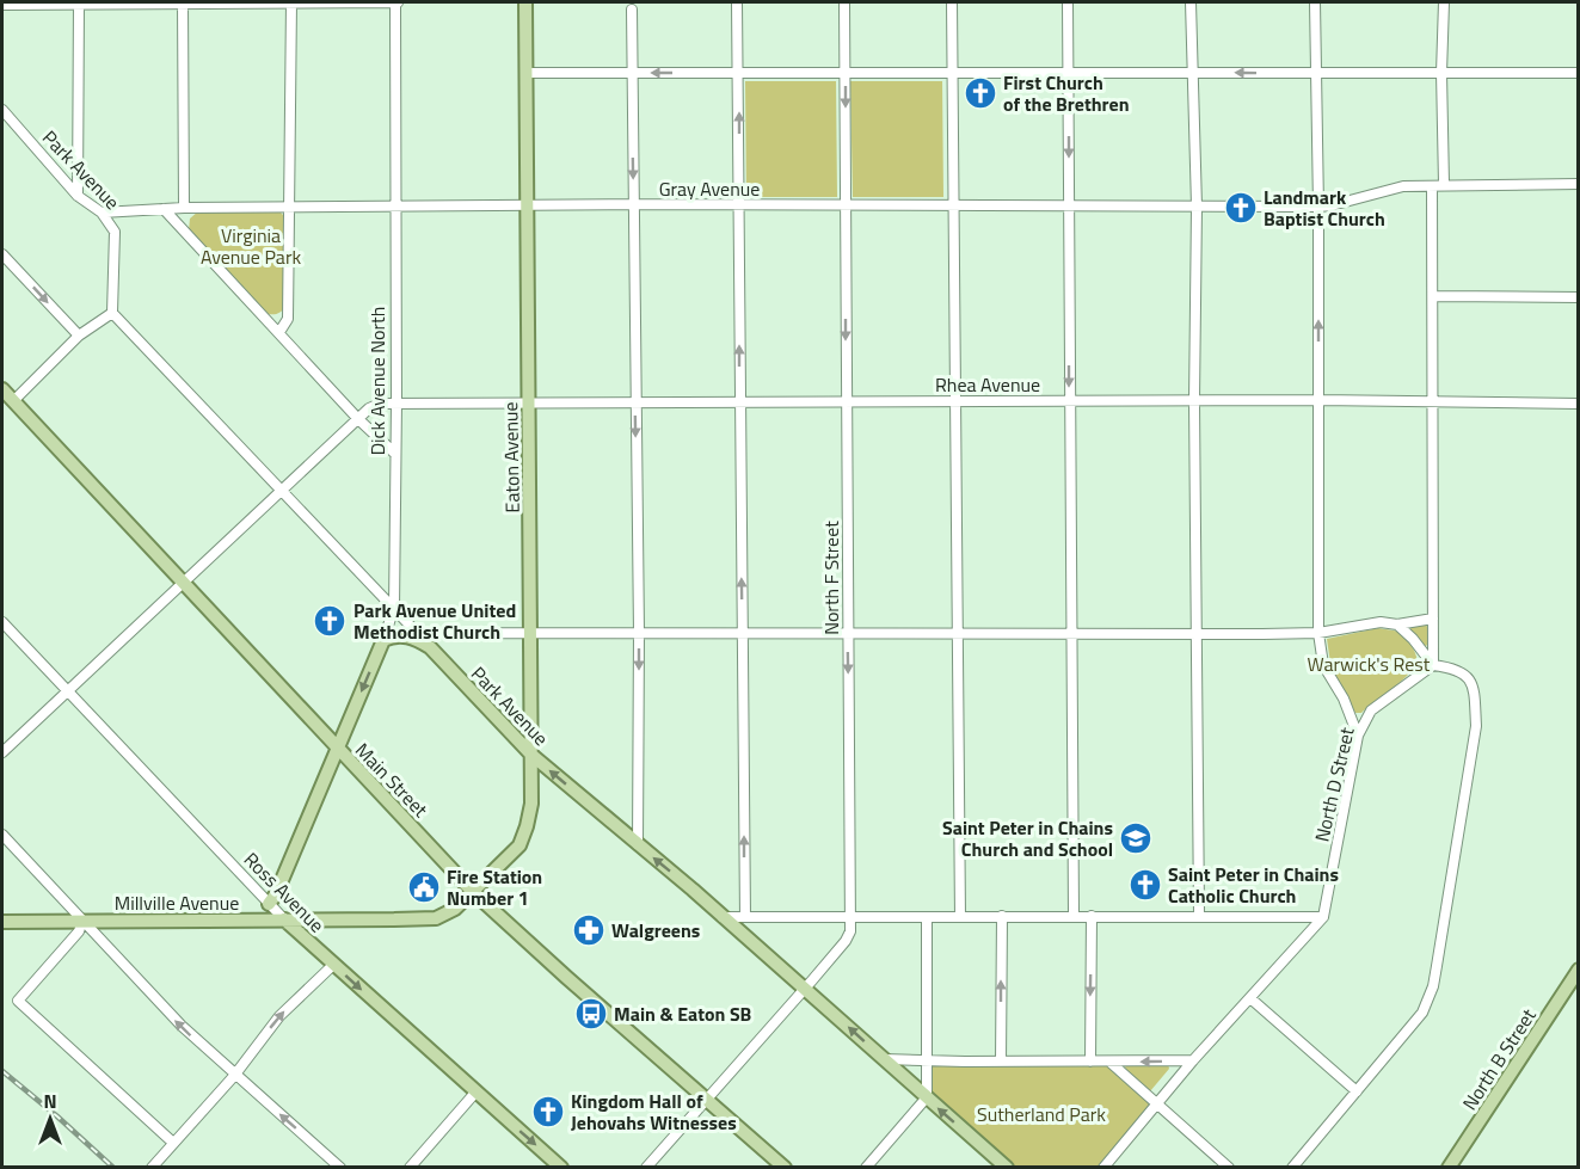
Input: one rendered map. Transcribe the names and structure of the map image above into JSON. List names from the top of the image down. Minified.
{"streets":{"main road":["Park Avenue","Dick Avenue North","Eaton Avenue","Main Street","Ross Avenue","Millville Avenue","North B Street"],"street":["Gray Avenue","Rhea Avenue","North F Street","North D Street"]},"crossings":[["Park Avenue","Gray Avenue"],["Park Avenue","Dick Avenue North"],["Park Avenue","Rhea Avenue"],["Park Avenue","Eaton Avenue"],["Park Avenue","North F Street"],["Gray Avenue","Dick Avenue North"],["Gray Avenue","Eaton Avenue"],["Gray Avenue","North F Street"],["Dick Avenue North","Rhea Avenue"],["Dick Avenue North","Main Street"],["Dick Avenue North","Ross Avenue"],["Rhea Avenue","Eaton Avenue"],["Rhea Avenue","North F Street"],["Rhea Avenue","Main Street"],["Rhea Avenue","Ross Avenue"],["Eaton Avenue","Main Street"],["Eaton Avenue","Millville Avenue"],["North F Street","Main Street"],["Main Street","Millville Avenue"],["Ross Avenue","Millville Avenue"]],"one_way":["North F Street","Ross Avenue"],"parks":["Virginia Avenue Park","Warwick's Rest","Sutherland Park"],"places":{"church":["First Church of the Brethren","Landmark Baptist Church","Park Avenue United Methodist Church","Saint Peter in Chains Catholic Church","Kingdom Hall of Jehovahs Witnesses"],"school or university":["Saint Peter in Chains Church and School"],"public building":["Fire Station Number 1"],"pharmacy":["Walgreens"],"bus stop":["Main & Eaton SB"]},"north":"top"}
